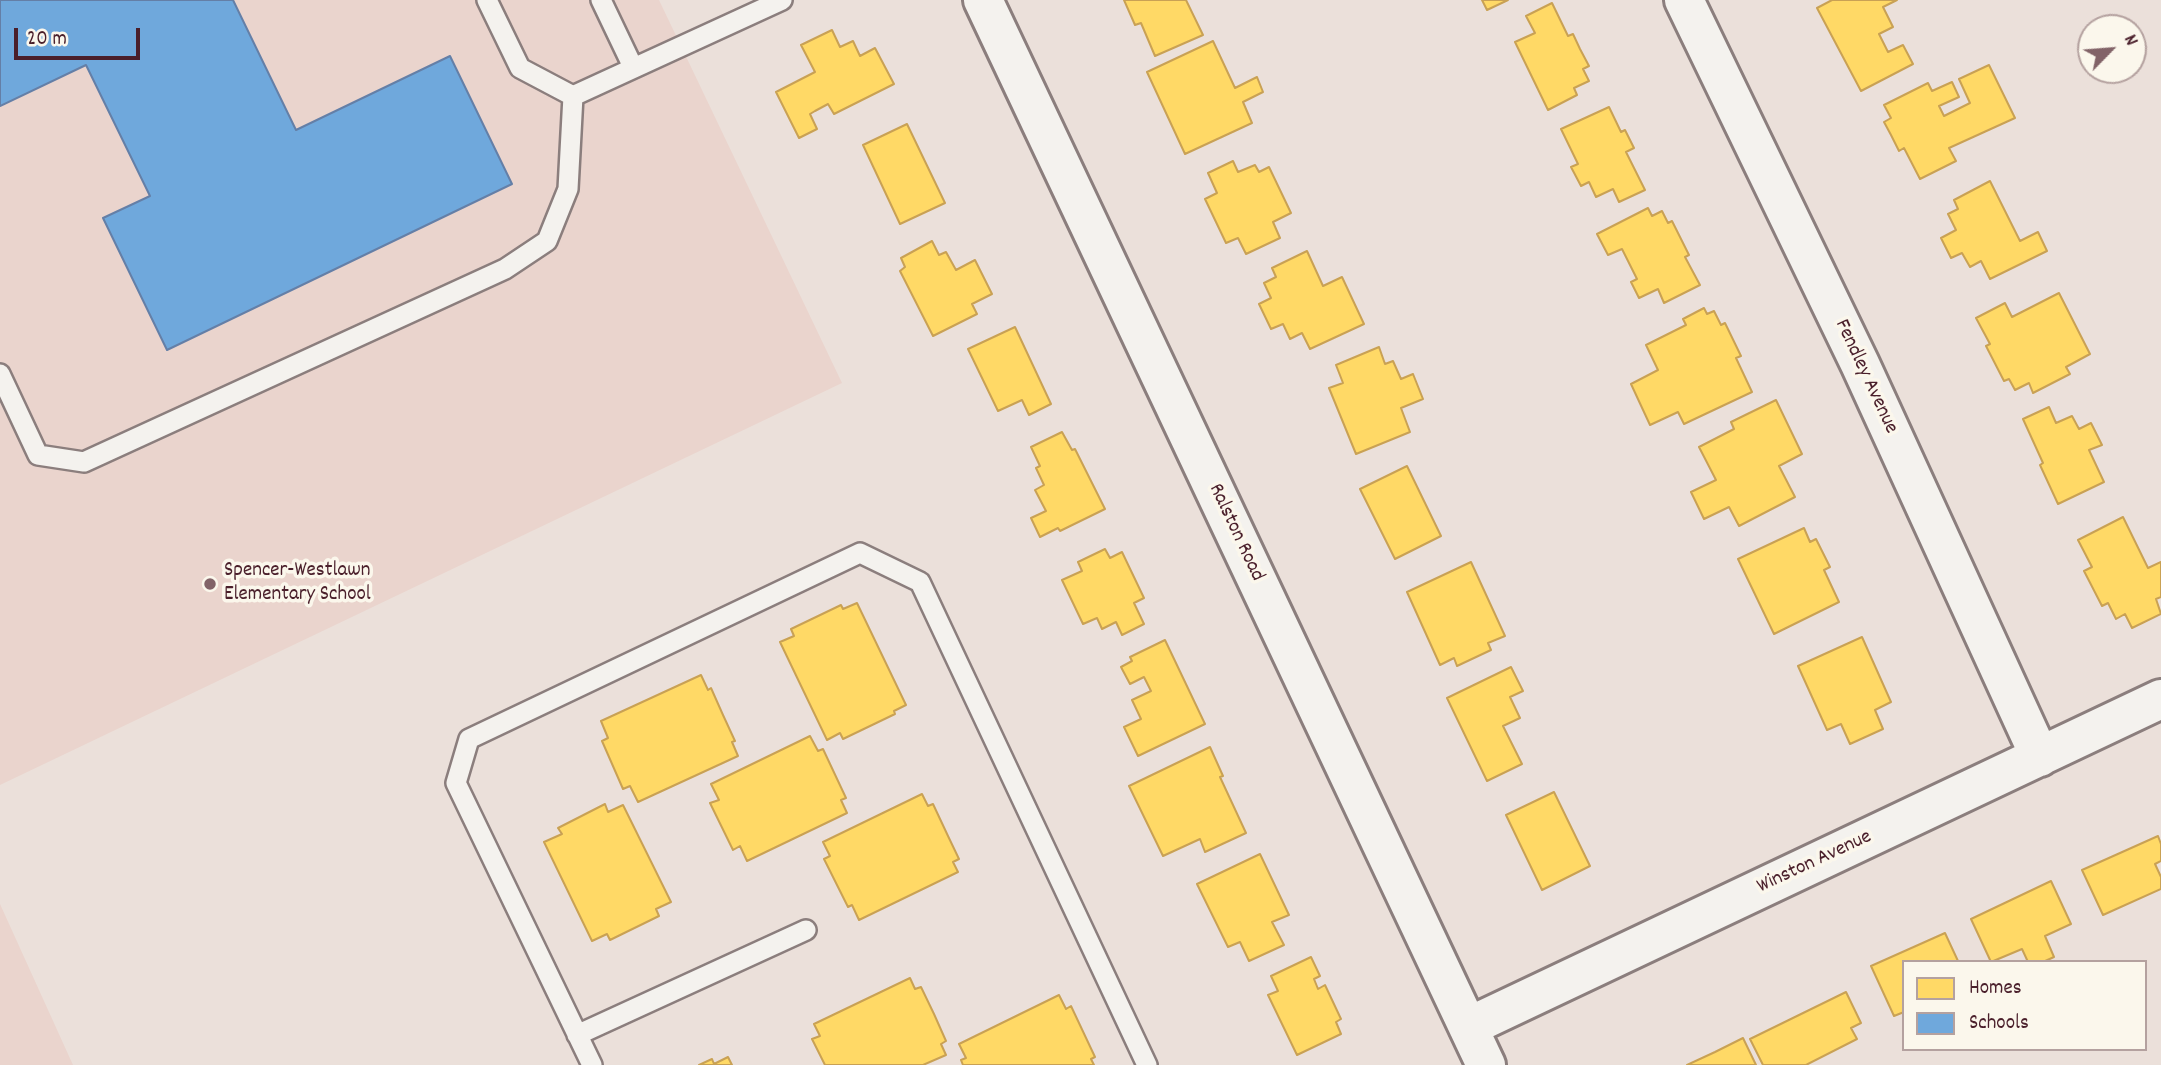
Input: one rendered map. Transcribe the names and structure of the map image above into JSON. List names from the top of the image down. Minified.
{"streets":{"street":["Fendley Avenue","Ralston Road","Winston Avenue"]},"crossings":[["Fendley Avenue","Winston Avenue"],["Ralston Road","Winston Avenue"]],"places":["Spencer-Westlawn Elementary School"],"legend":["Homes","Schools"],"scale_bar":"20 m","north":"top right"}
